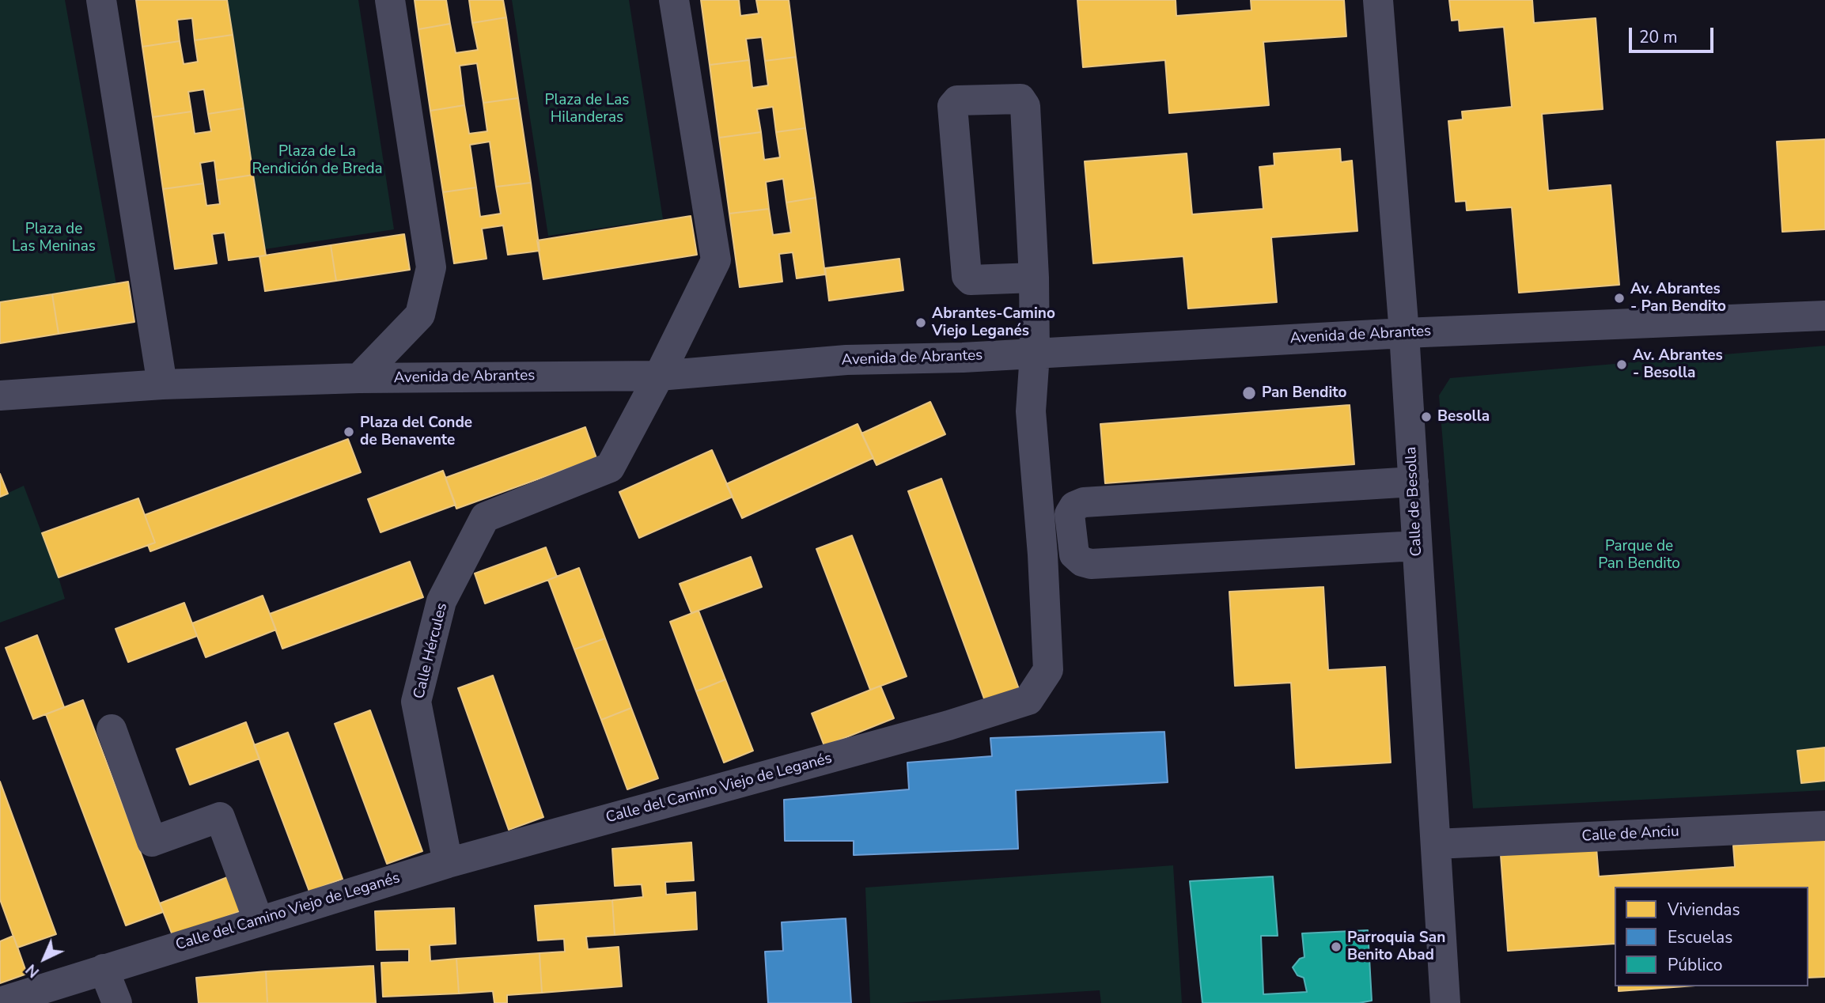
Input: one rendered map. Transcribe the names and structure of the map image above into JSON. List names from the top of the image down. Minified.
{"streets":{"street":["Avenida de Abrantes","Calle de Besolla","Calle Hércules","Calle del Camino Viejo de Leganés","Calle de Anciu"]},"crossings":[["Avenida de Abrantes","Calle de Besolla"],["Avenida de Abrantes","Calle Hércules"],["Avenida de Abrantes","Calle del Camino Viejo de Leganés"],["Calle de Besolla","Calle de Anciu"],["Calle Hércules","Calle del Camino Viejo de Leganés"]],"parks":["Plaza de Las Hilanderas","Plaza de La Rendición de Breda","Plaza de Las Meninas","Parque de Pan Bendito"],"places":["Av. Abrantes - Pan Bendito","Abrantes-Camino Viejo Leganés","Av. Abrantes - Besolla","Pan Bendito","Besolla","Plaza del Conde de Benavente","Parroquia San Benito Abad"],"legend":["Viviendas","Escuelas","Público"],"scale_bar":"20 m","north":"bottom left"}
